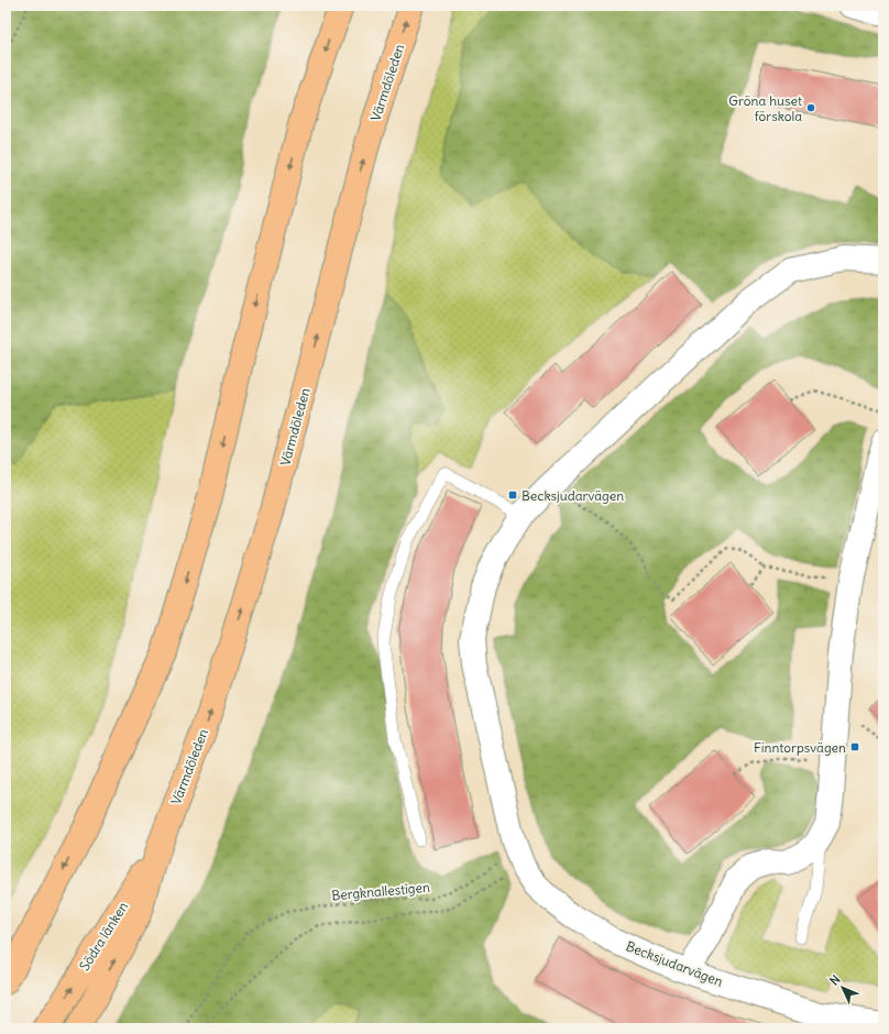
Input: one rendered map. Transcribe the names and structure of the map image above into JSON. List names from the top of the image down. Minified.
{"streets":{"highway":["Värmdöleden","Södra länken"],"street":["Becksjudarvägen"],"path":["Bergknallestigen"]},"crossings":[["Värmdöleden","Södra länken"],["Bergknallestigen","Becksjudarvägen"]],"places":{"other":["Gröna huset förskola"],"transit":["Becksjudarvägen","Finntorpsvägen"]},"north":"top left"}
